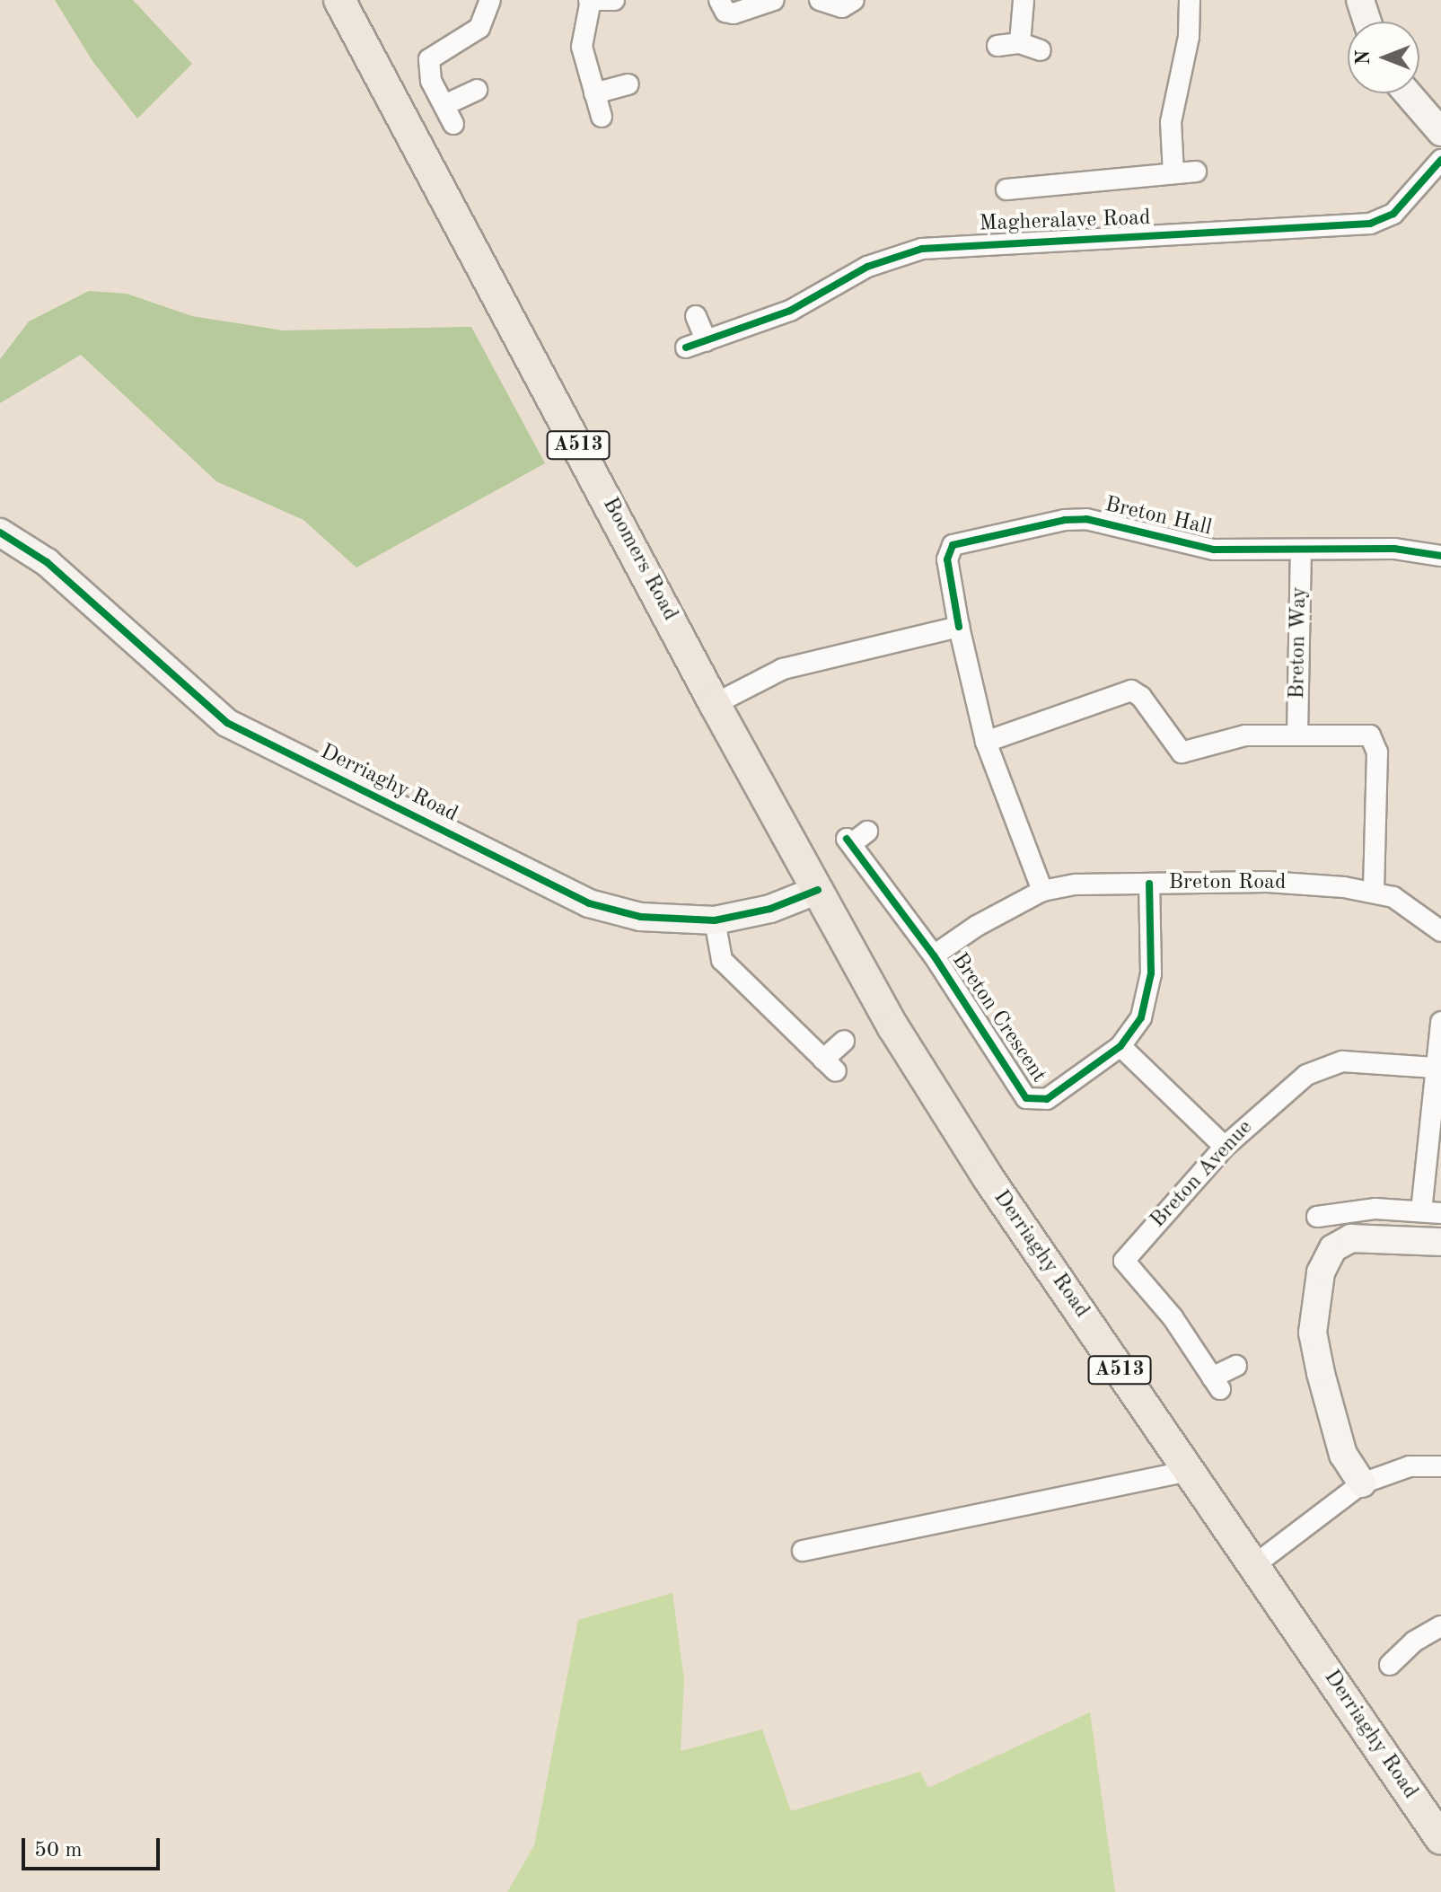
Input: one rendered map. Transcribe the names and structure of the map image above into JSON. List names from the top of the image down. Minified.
{"streets":{"main road":["A513","Boomers Road","Derriaghy Road"],"street":["Magheralave Road","Breton Hall","Breton Way","Breton Road","Breton Crescent","Breton Avenue"]},"crossings":[["Breton Hall","Breton Way"],["Breton Hall","Breton Road"],["Boomers Road","Derriaghy Road"],["Breton Road","Breton Crescent"]],"scale_bar":"50 m","north":"left"}
